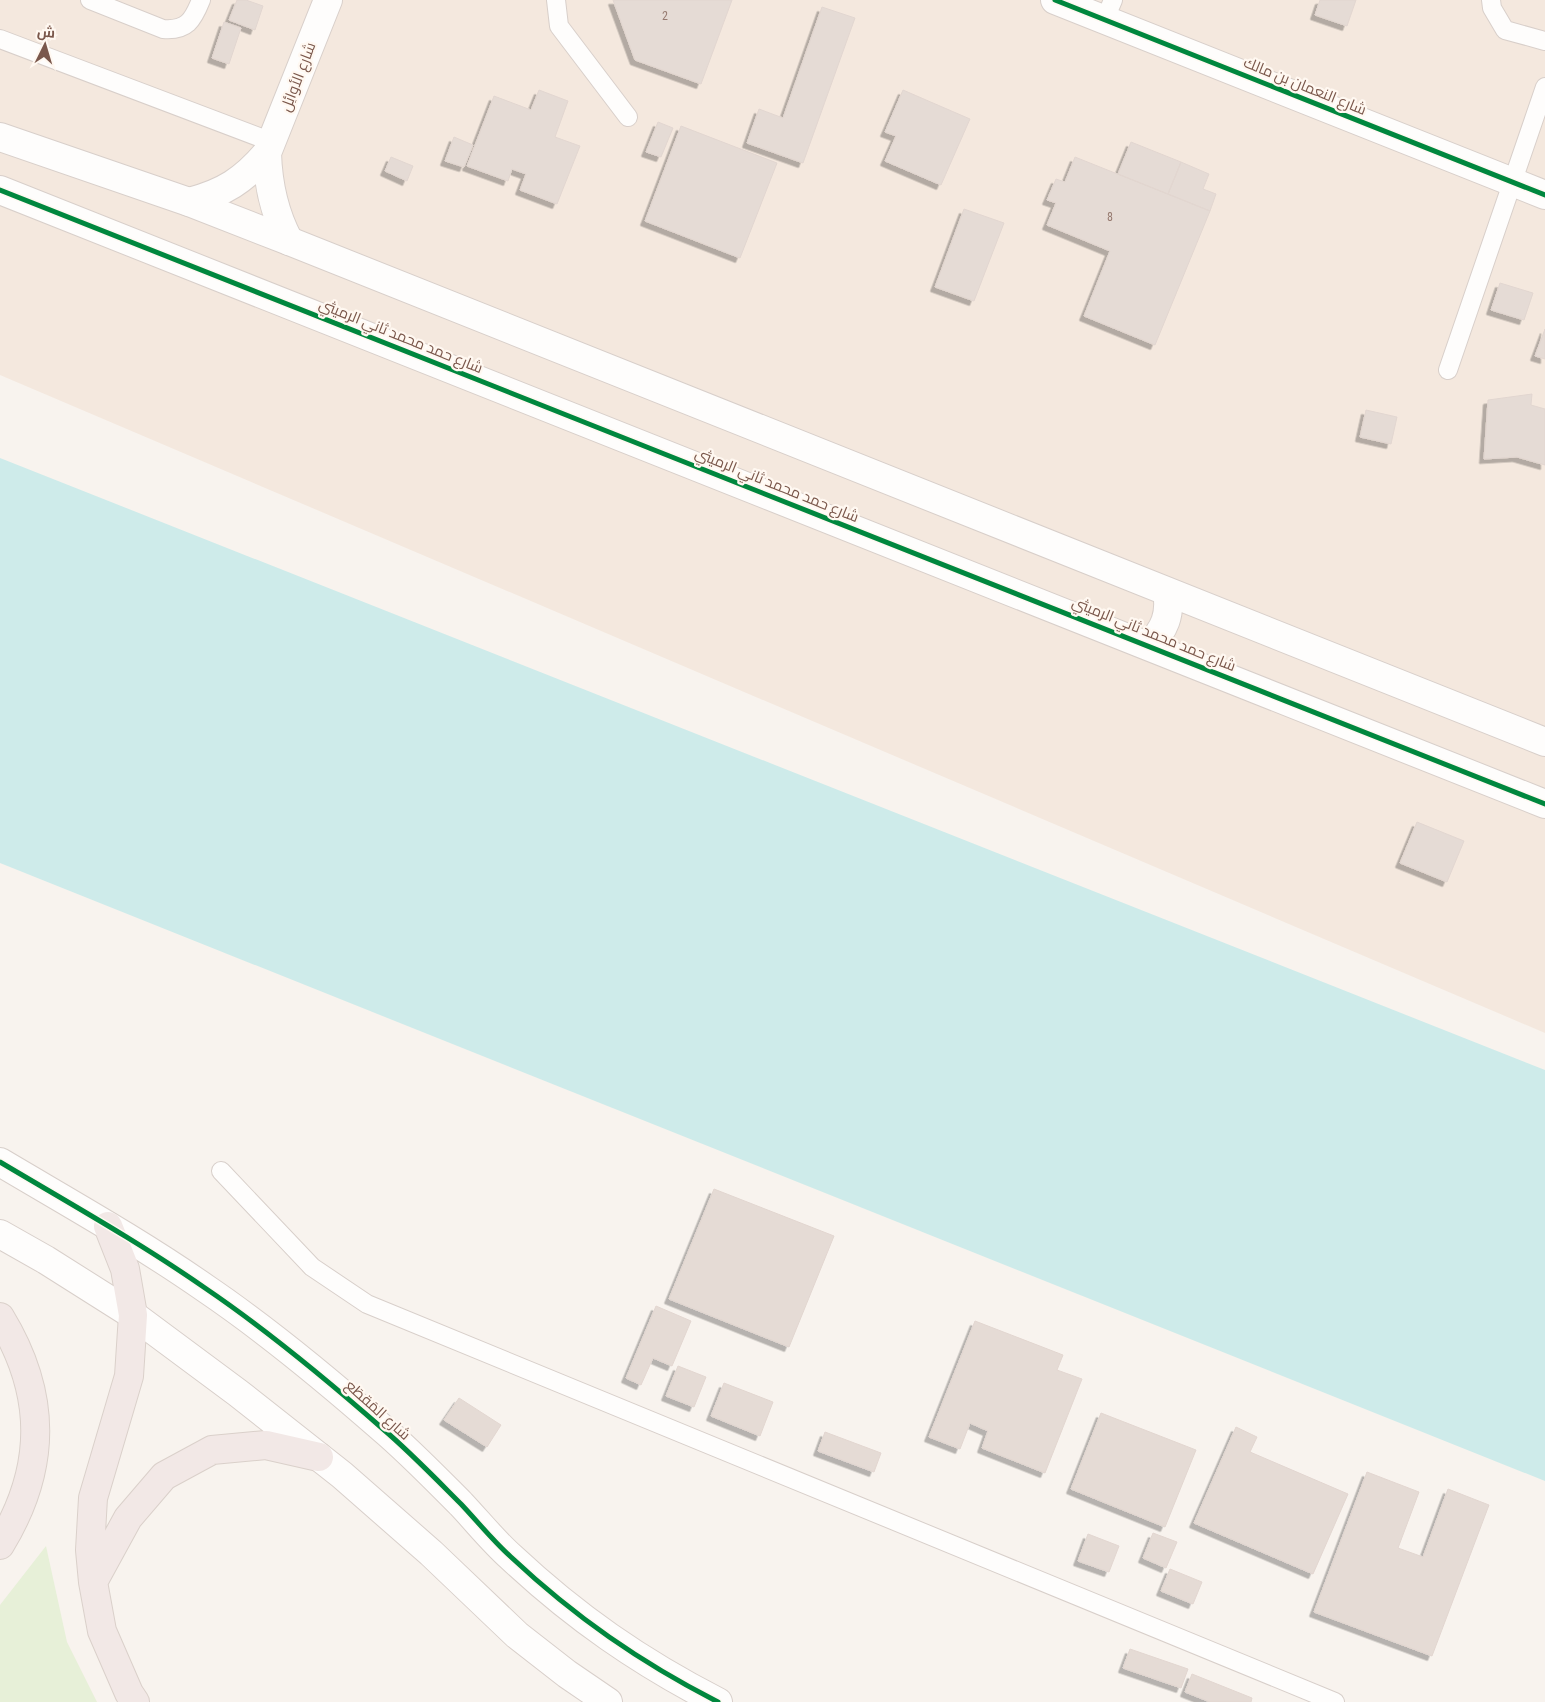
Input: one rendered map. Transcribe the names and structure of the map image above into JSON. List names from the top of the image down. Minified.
{"streets":{"street":["شارع الأوائِل","شارع النعمان بن مالك","شارع حمد محمد ثاني الرميثي","شارع المَقطَع"]},"house_numbers":["2","8"],"north":"top"}
